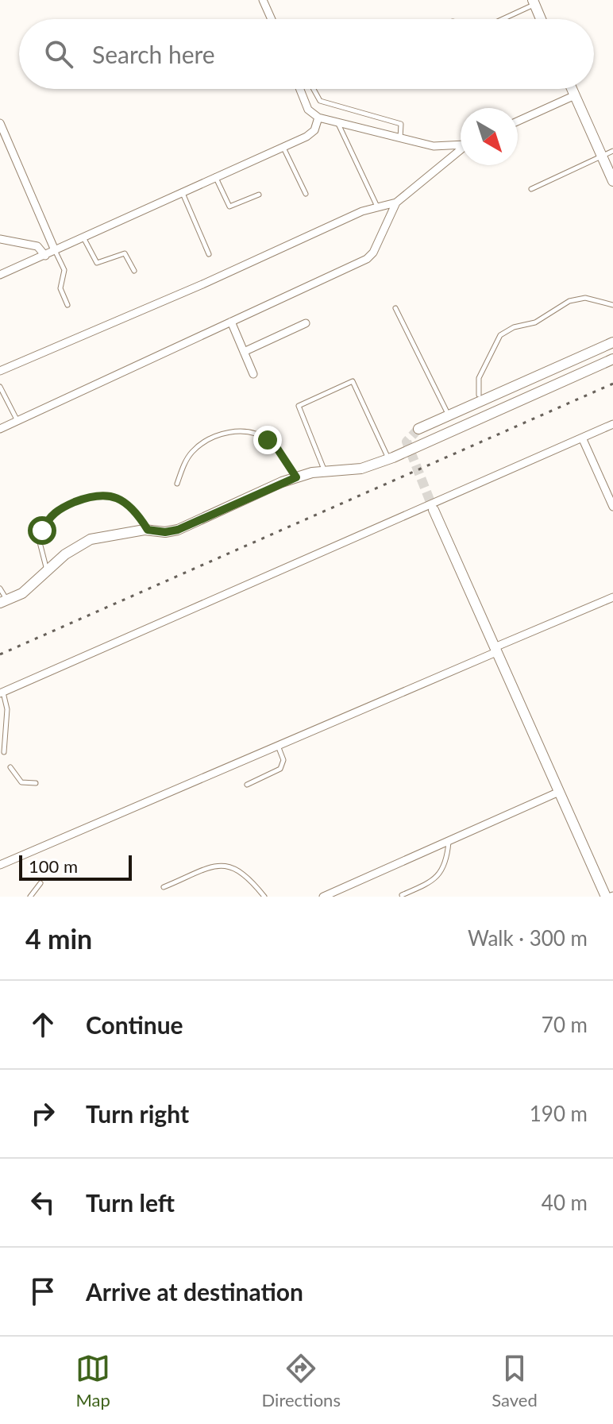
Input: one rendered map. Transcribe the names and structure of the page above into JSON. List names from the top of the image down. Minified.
{"scale_bar":"100 m","north":"bottom right","page":{"search":"Search here","scale":"100 m","heading":["4 min","Walk · 300 m"],"list":[["Continue","70 m"],["Turn right","190 m"],["Turn left","40 m"],"Arrive at destination"],"nav":["Map","Directions","Saved"]}}
